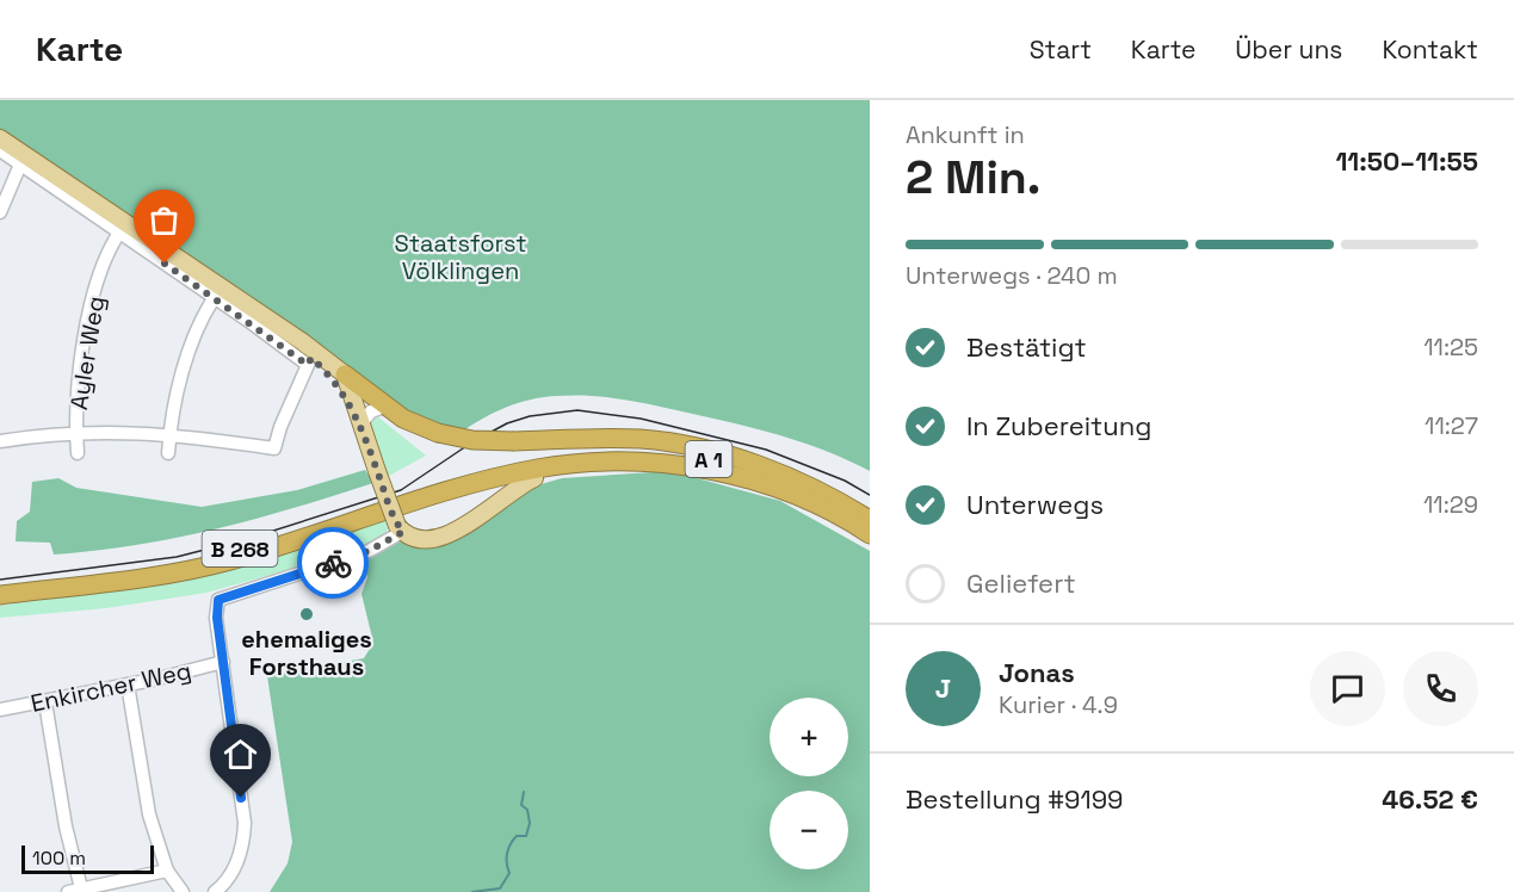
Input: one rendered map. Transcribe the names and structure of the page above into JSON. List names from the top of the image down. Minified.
{"streets":{"highway":["A 1","B 268"],"street":["Ayler Weg","Enkircher Weg"]},"crossings":[["A 1","B 268"]],"parks":["Staatsforst Völklingen"],"places":["ehemaliges Forsthaus"],"scale_bar":"100 m","page":{"header":"Karte","nav":["Start","Karte","Über uns","Kontakt"],"heading":["2 Min.","Ankunft in","11:50–11:55"],"panel":["Jonas","Kurier · 4.9","Bestellung #9199","46.52 €"],"bar":"Unterwegs · 240 m","list":[["Bestätigt","11:25"],["In Zubereitung","11:27"],["Unterwegs","11:29"],"Geliefert"],"round":"J","map_buttons":["+","−"],"scale":"100 m"}}
